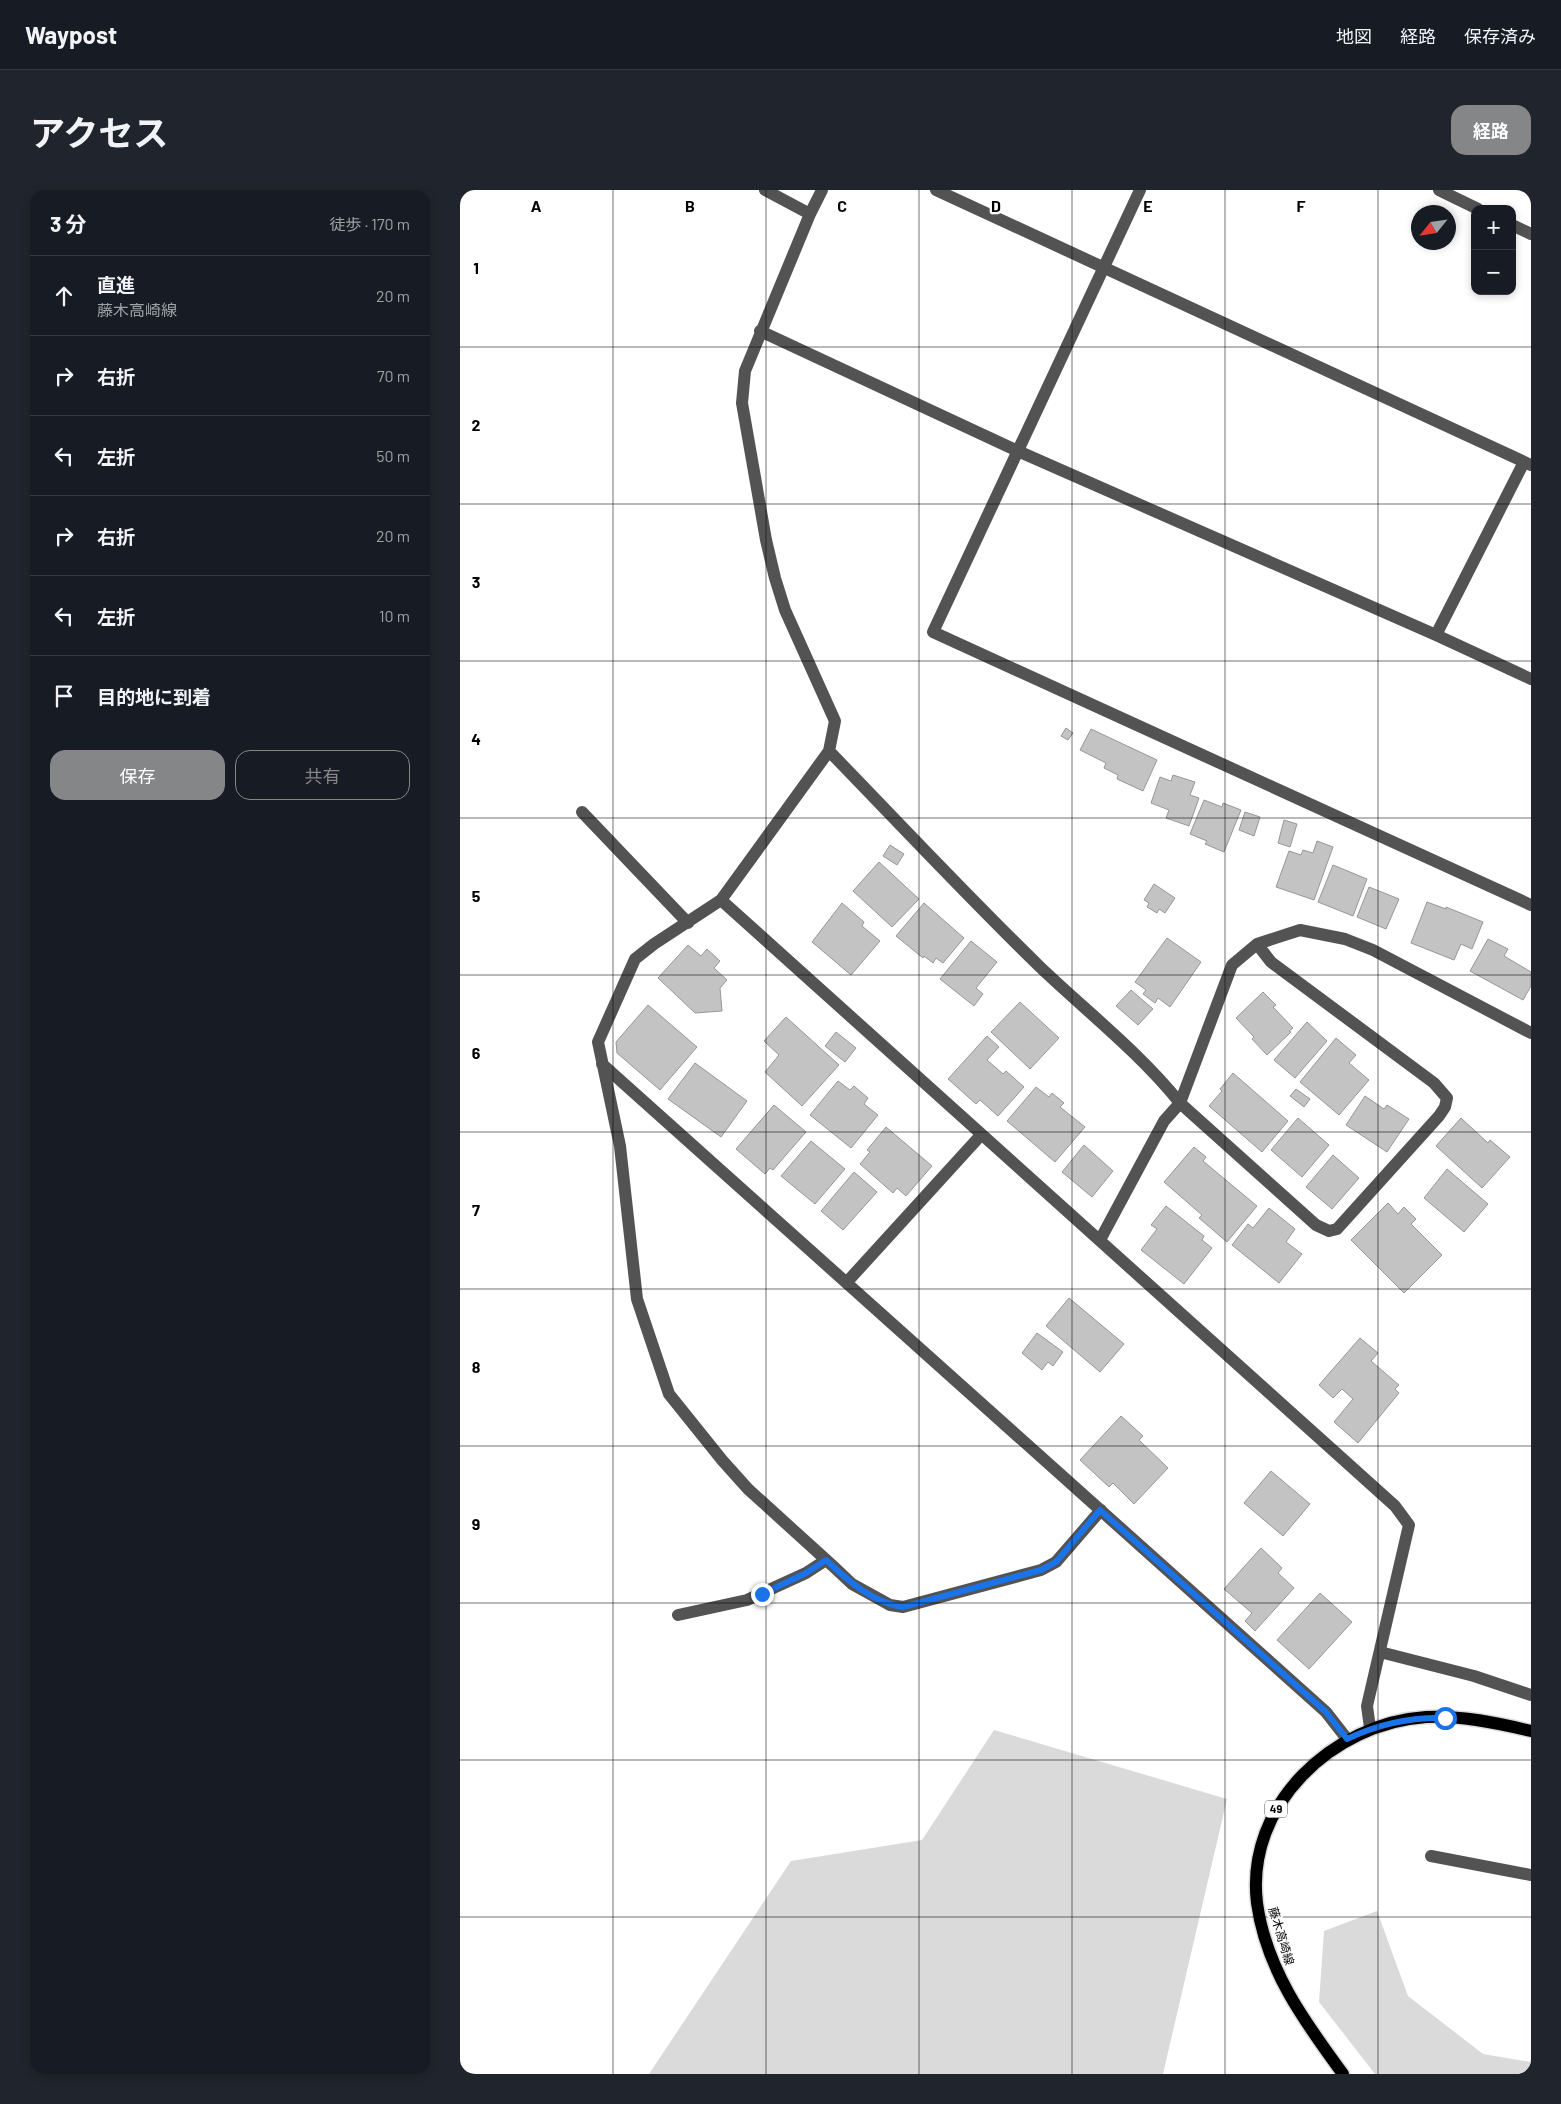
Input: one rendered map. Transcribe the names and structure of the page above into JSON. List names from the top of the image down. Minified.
{"streets":{"main road":["49","藤木高崎線"]},"north":"bottom left","page":{"header":"Waypost","nav":["地図","経路","保存済み"],"title":"アクセス","buttons":["経路",["保存","共有"]],"heading":["3 分","徒歩 · 170 m"],"map_buttons":["+","−"],"list":[["直進","藤木高崎線","20 m"],["右折","70 m"],["左折","50 m"],["右折","20 m"],["左折","10 m"],"目的地に到着"]},"grid":{"columns":["A","B","C","D","E","F"],"rows":["1","2","3","4","5","6","7","8","9"]}}
